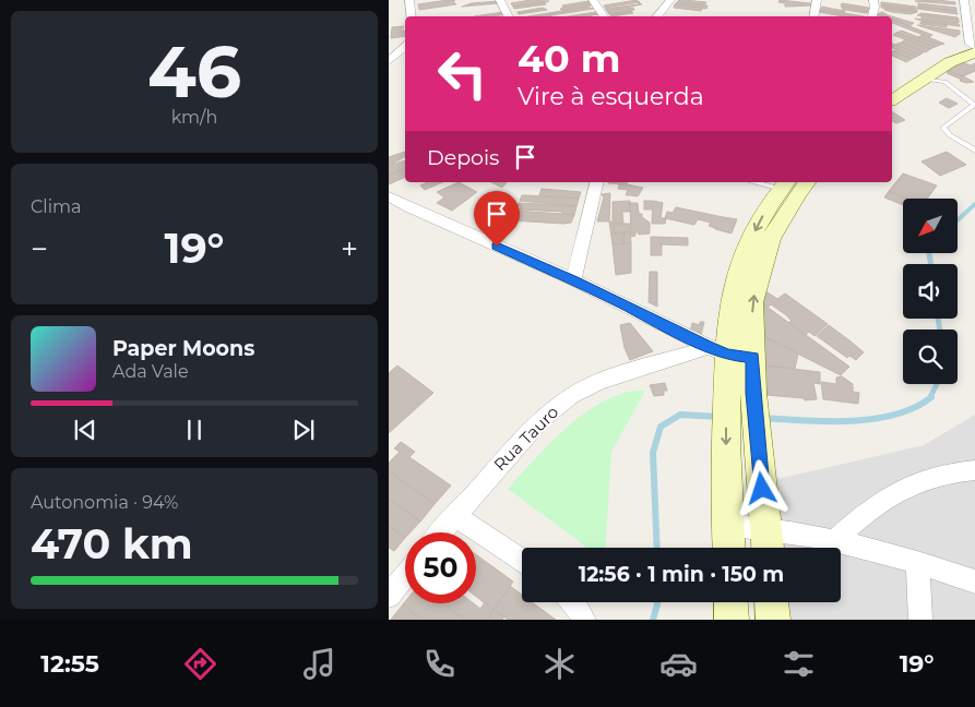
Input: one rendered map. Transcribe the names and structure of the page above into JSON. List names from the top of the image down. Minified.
{"streets":{"street":["Rua Tauro"]},"north":"bottom left","page":{"tile":[["46","km/h"],"Clima",["Autonomia · 94%","470 km"]],"turn":["40 m","Vire à esquerda"],"then":"Depois","heat":["−","19°","+"],"song":["Paper Moons","Ada Vale"],"limit":"50","trip":"12:56 · 1 min · 150 m","tabs":["12:55","19°"]}}
